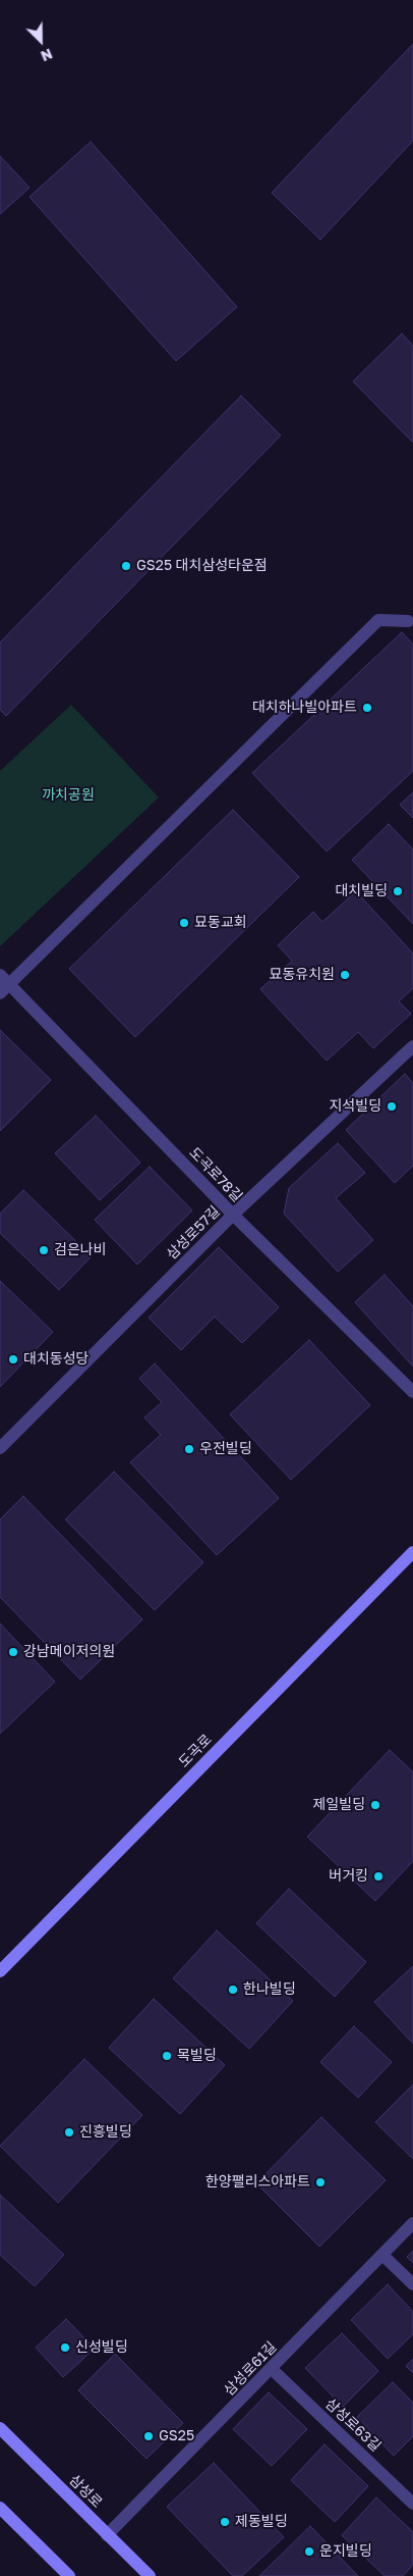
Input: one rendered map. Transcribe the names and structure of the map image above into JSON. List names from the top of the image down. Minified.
{"streets":{"main road":["도곡로","삼성로"],"street":["도곡로78길","삼성로57길","삼성로61길","삼성로63길"]},"crossings":[["도곡로78길","삼성로57길"],["삼성로61길","삼성로63길"],["삼성로61길","삼성로"]],"parks":["까치공원"],"places":["GS25 대치삼성타운점","대치하나빌아파트","대치빌딩","묘동교회","묘동유치원","지석빌딩","검은나비","대치동성당","우전빌딩","강남메이저의원","제일빌딩","버거킹","한나빌딩","목빌딩","진흥빌딩","한양팰리스아파트","신성빌딩","GS25","제동빌딩","운지빌딩"],"north":"bottom right"}
